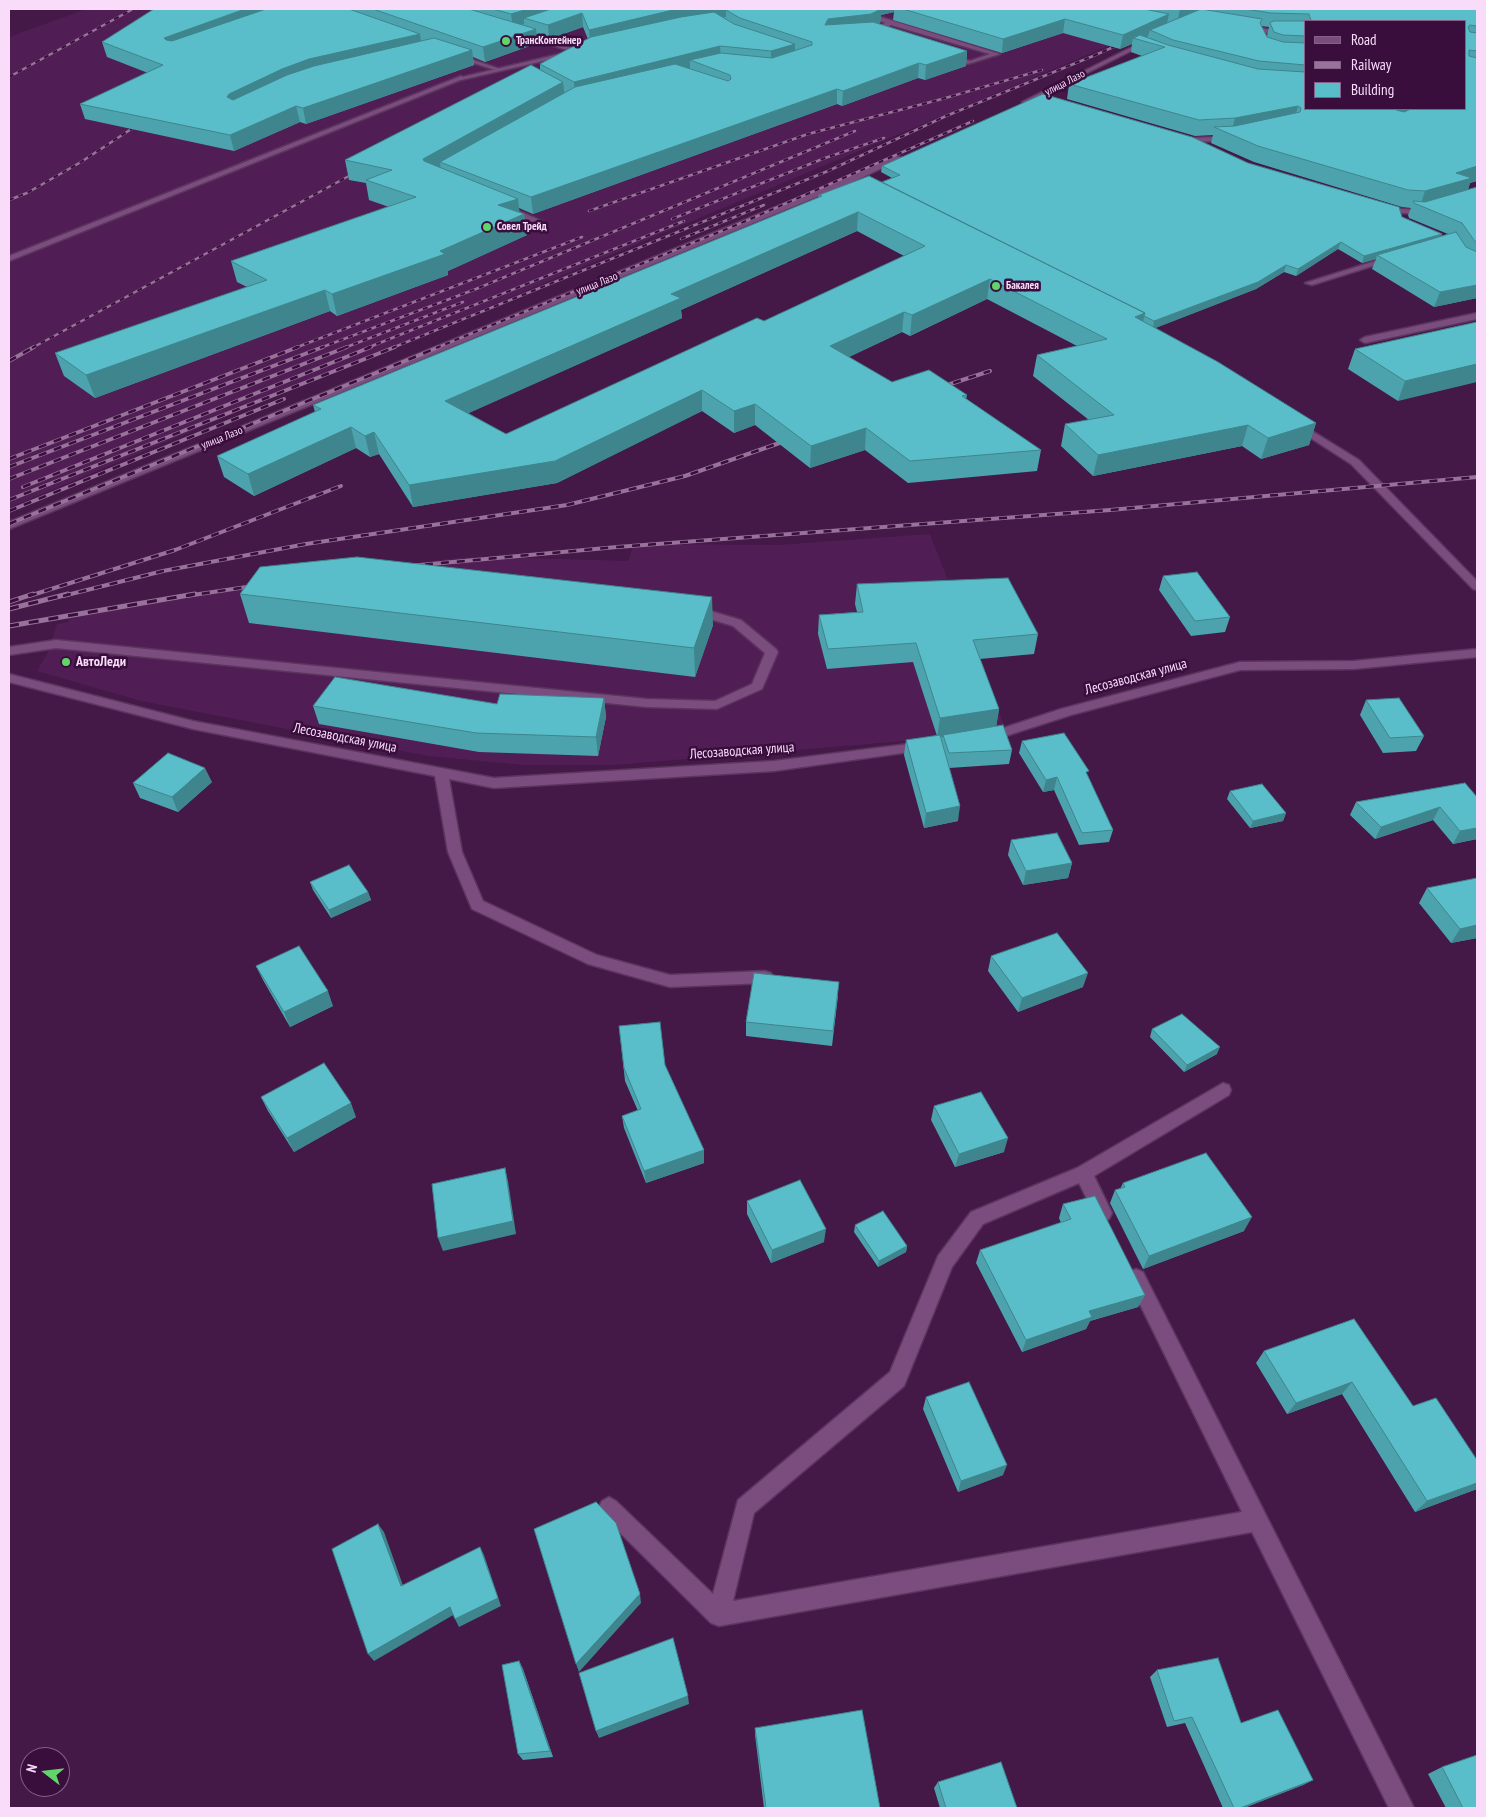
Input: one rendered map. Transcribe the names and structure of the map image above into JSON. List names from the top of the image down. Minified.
{"streets":{"street":["улица Лазо","Лесозаводская улица"]},"places":["ТрансКонтейнер","Совел Трейд","Бакалея","АвтоЛеди"],"legend":["Road","Railway","Building"],"north":"left"}
